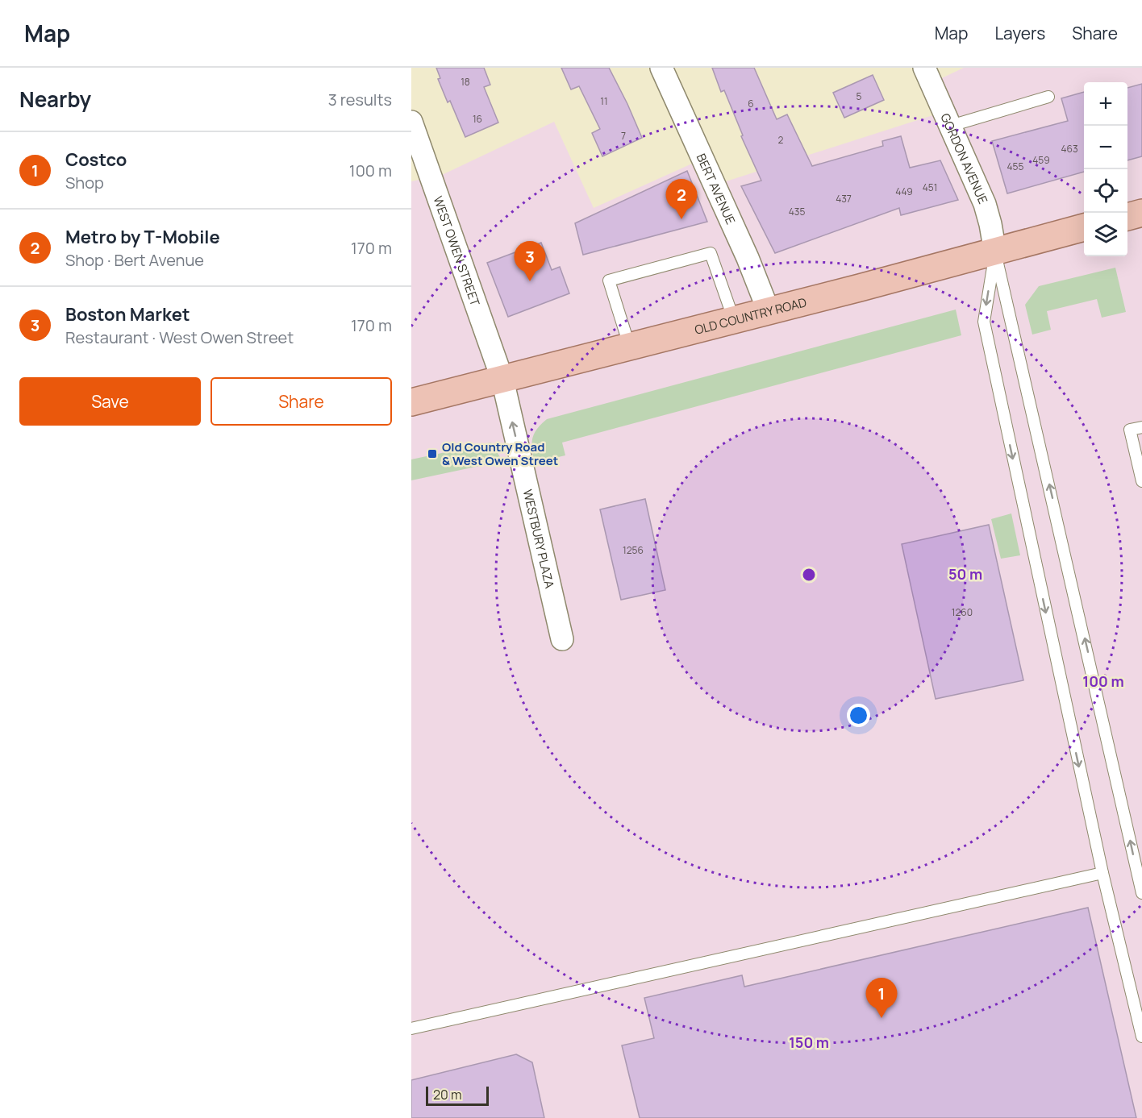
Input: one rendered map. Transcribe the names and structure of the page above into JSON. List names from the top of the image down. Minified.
{"streets":{"main road":["OLD COUNTRY ROAD"],"street":["GORDON AVENUE","BERT AVENUE","WEST OWEN STREET","WESTBURY PLAZA"]},"crossings":[["GORDON AVENUE","OLD COUNTRY ROAD"],["BERT AVENUE","OLD COUNTRY ROAD"],["WEST OWEN STREET","OLD COUNTRY ROAD"],["WEST OWEN STREET","WESTBURY PLAZA"],["OLD COUNTRY ROAD","WESTBURY PLAZA"]],"one_way":["WESTBURY PLAZA"],"places":{"transit":["Old Country Road & West Owen Street"]},"house_numbers":["18","5","11","6","16","7","2","463","459","455","451","449","437","435","1256","1260"],"scale_bar":"20 m","page":{"header":"Map","nav":["Map","Layers","Share"],"heading":["Nearby","3 results"],"map_buttons":["+","−"],"list":[{"mark":"1","name":"Costco","note":"Shop","value":"100 m"},{"mark":"2","name":"Metro by T-Mobile","note":"Shop · Bert Avenue","value":"170 m"},{"mark":"3","name":"Boston Market","note":"Restaurant · West Owen Street","value":"170 m"}],"pins":["2","3","1"],"buttons":["Save","Share"],"scale":"20 m"},"rings":["50 m","100 m","150 m"]}
